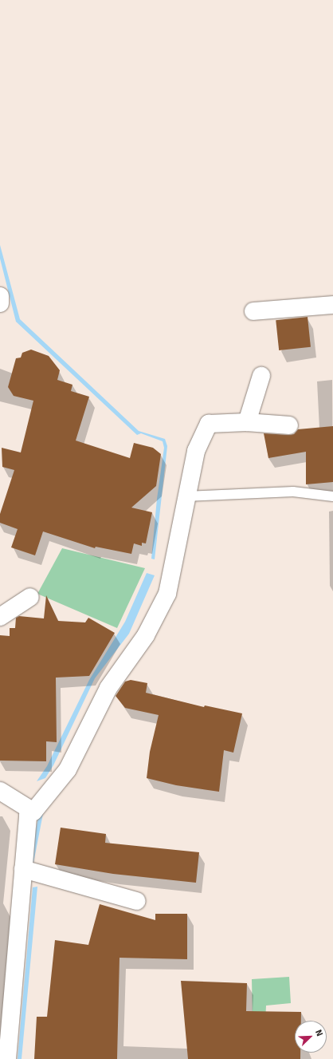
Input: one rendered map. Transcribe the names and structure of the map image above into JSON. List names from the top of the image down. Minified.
{"north":"top right"}
